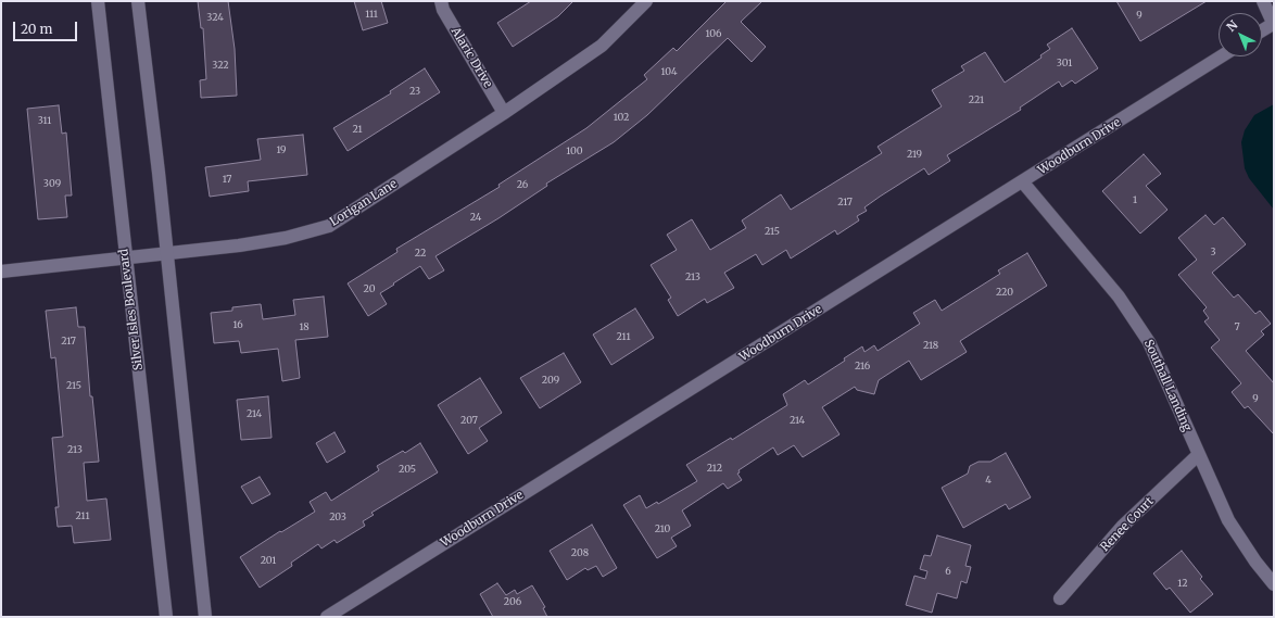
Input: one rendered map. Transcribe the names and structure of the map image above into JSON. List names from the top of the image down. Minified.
{"streets":{"street":["Alaric Drive","Woodburn Drive","Lorigan Lane","Silver Isles Boulevard","Southall Landing","Renee Court"]},"crossings":[["Alaric Drive","Lorigan Lane"],["Woodburn Drive","Southall Landing"],["Lorigan Lane","Silver Isles Boulevard"],["Southall Landing","Renee Court"]],"house_numbers":["111","9","324","106","301","322","104","23","221","102","311","21","19","100","219","17","309","26","1","217","24","215","3","22","213","20","220","16","18","7","211","217","218","216","209","215","9","214","207","214","213","212","205","4","211","203","210","208","201","6","12","206"],"scale_bar":"20 m","north":"top left"}
